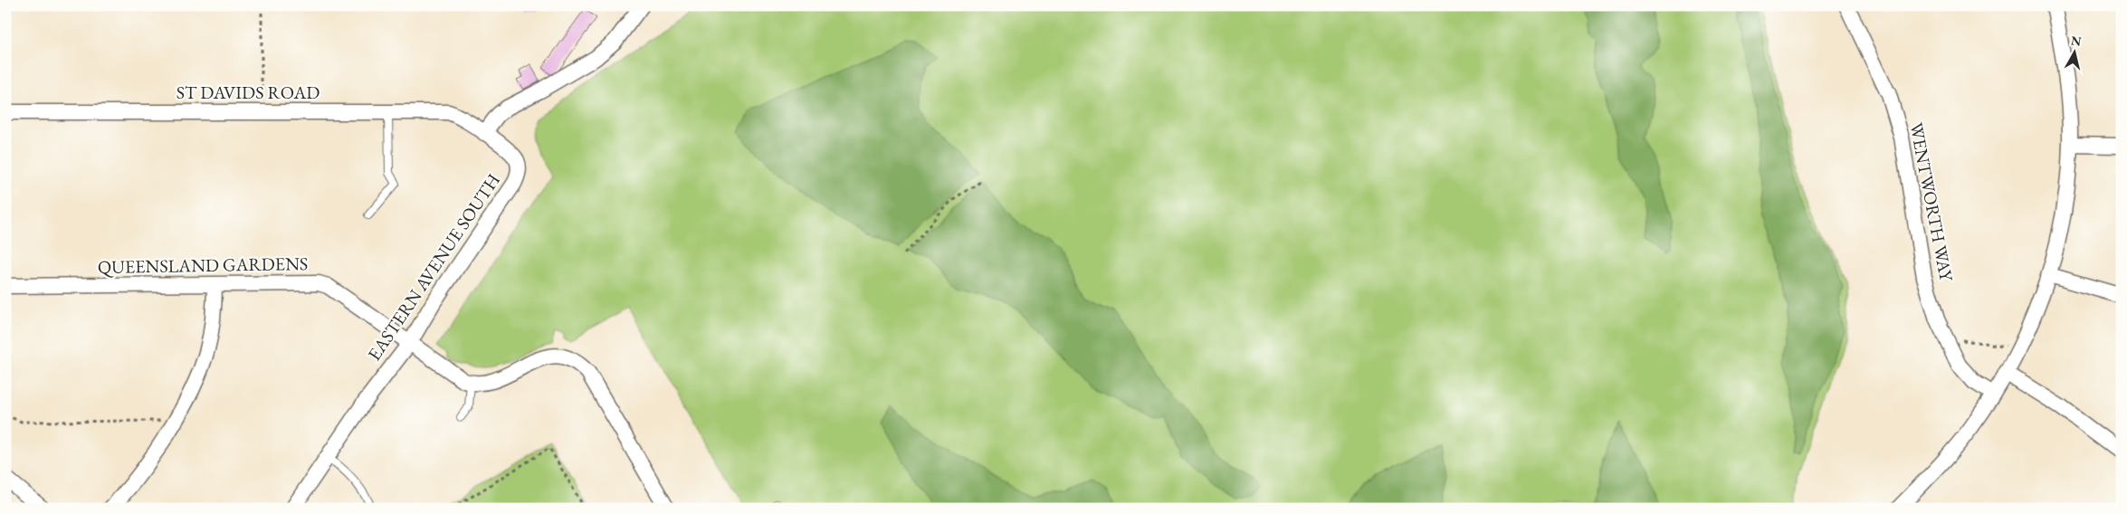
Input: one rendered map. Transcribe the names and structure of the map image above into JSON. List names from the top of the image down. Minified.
{"streets":{"street":["ST DAVIDS ROAD","WENTWORTH WAY","QUEENSLAND GARDENS","EASTERN AVENUE SOUTH"]},"crossings":[["ST DAVIDS ROAD","EASTERN AVENUE SOUTH"],["QUEENSLAND GARDENS","EASTERN AVENUE SOUTH"]],"north":"top"}
